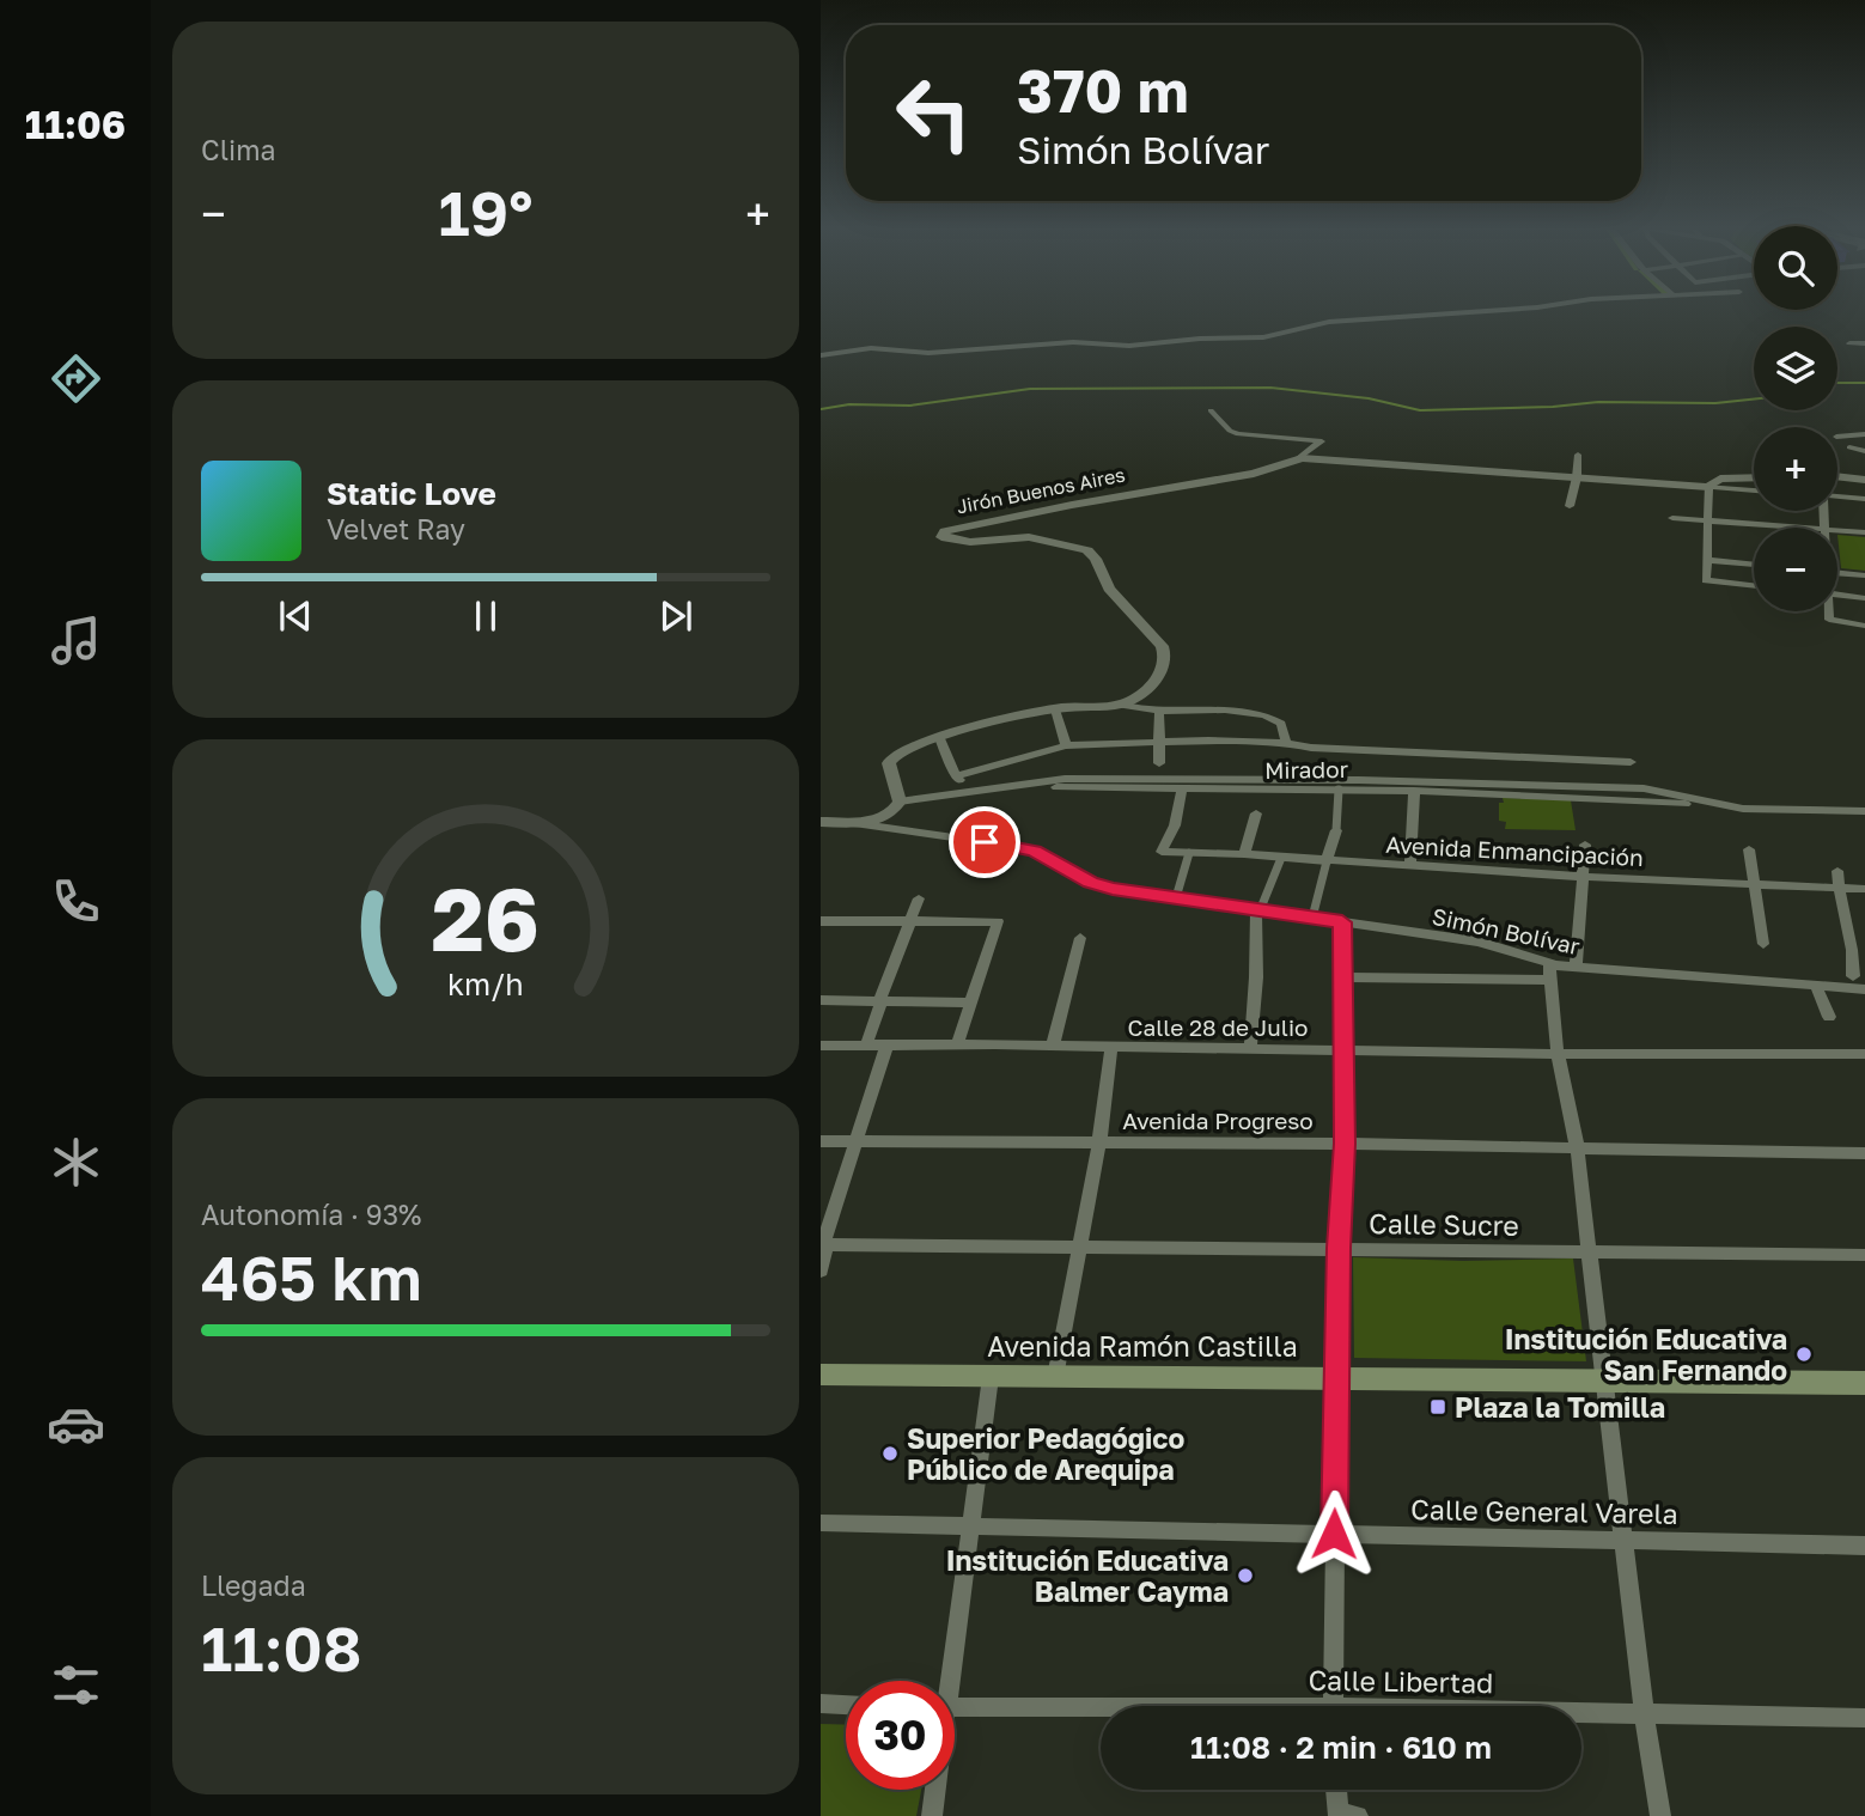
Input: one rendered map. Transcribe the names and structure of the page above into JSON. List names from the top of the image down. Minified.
{"streets":{"main road":["Avenida Ramón Castilla"],"street":["Jirón Buenos Aires","Mirador","Avenida Enmancipación","Simón Bolívar","Calle 28 de Julio","Avenida Progreso","Calle Sucre","Calle General Varela","Calle Libertad"]},"crossings":[["Mirador","Avenida Enmancipación"]],"places":{"other":["Institución Educativa San Fernando","Superior Pedagógico Público de Arequipa","Institución Educativa Balmer Cayma"],"transit":["Plaza la Tomilla"]},"page":{"tabs":"11:06","tile":["Clima",["Autonomía · 93%","465 km"],["Llegada","11:08"]],"turn":["370 m","Simón Bolívar"],"heat":["−","19°","+"],"map_buttons":["+","−"],"song":["Static Love","Velvet Ray"],"limit":"30","trip":"11:08 · 2 min · 610 m","gauge":["26","km/h"]}}
